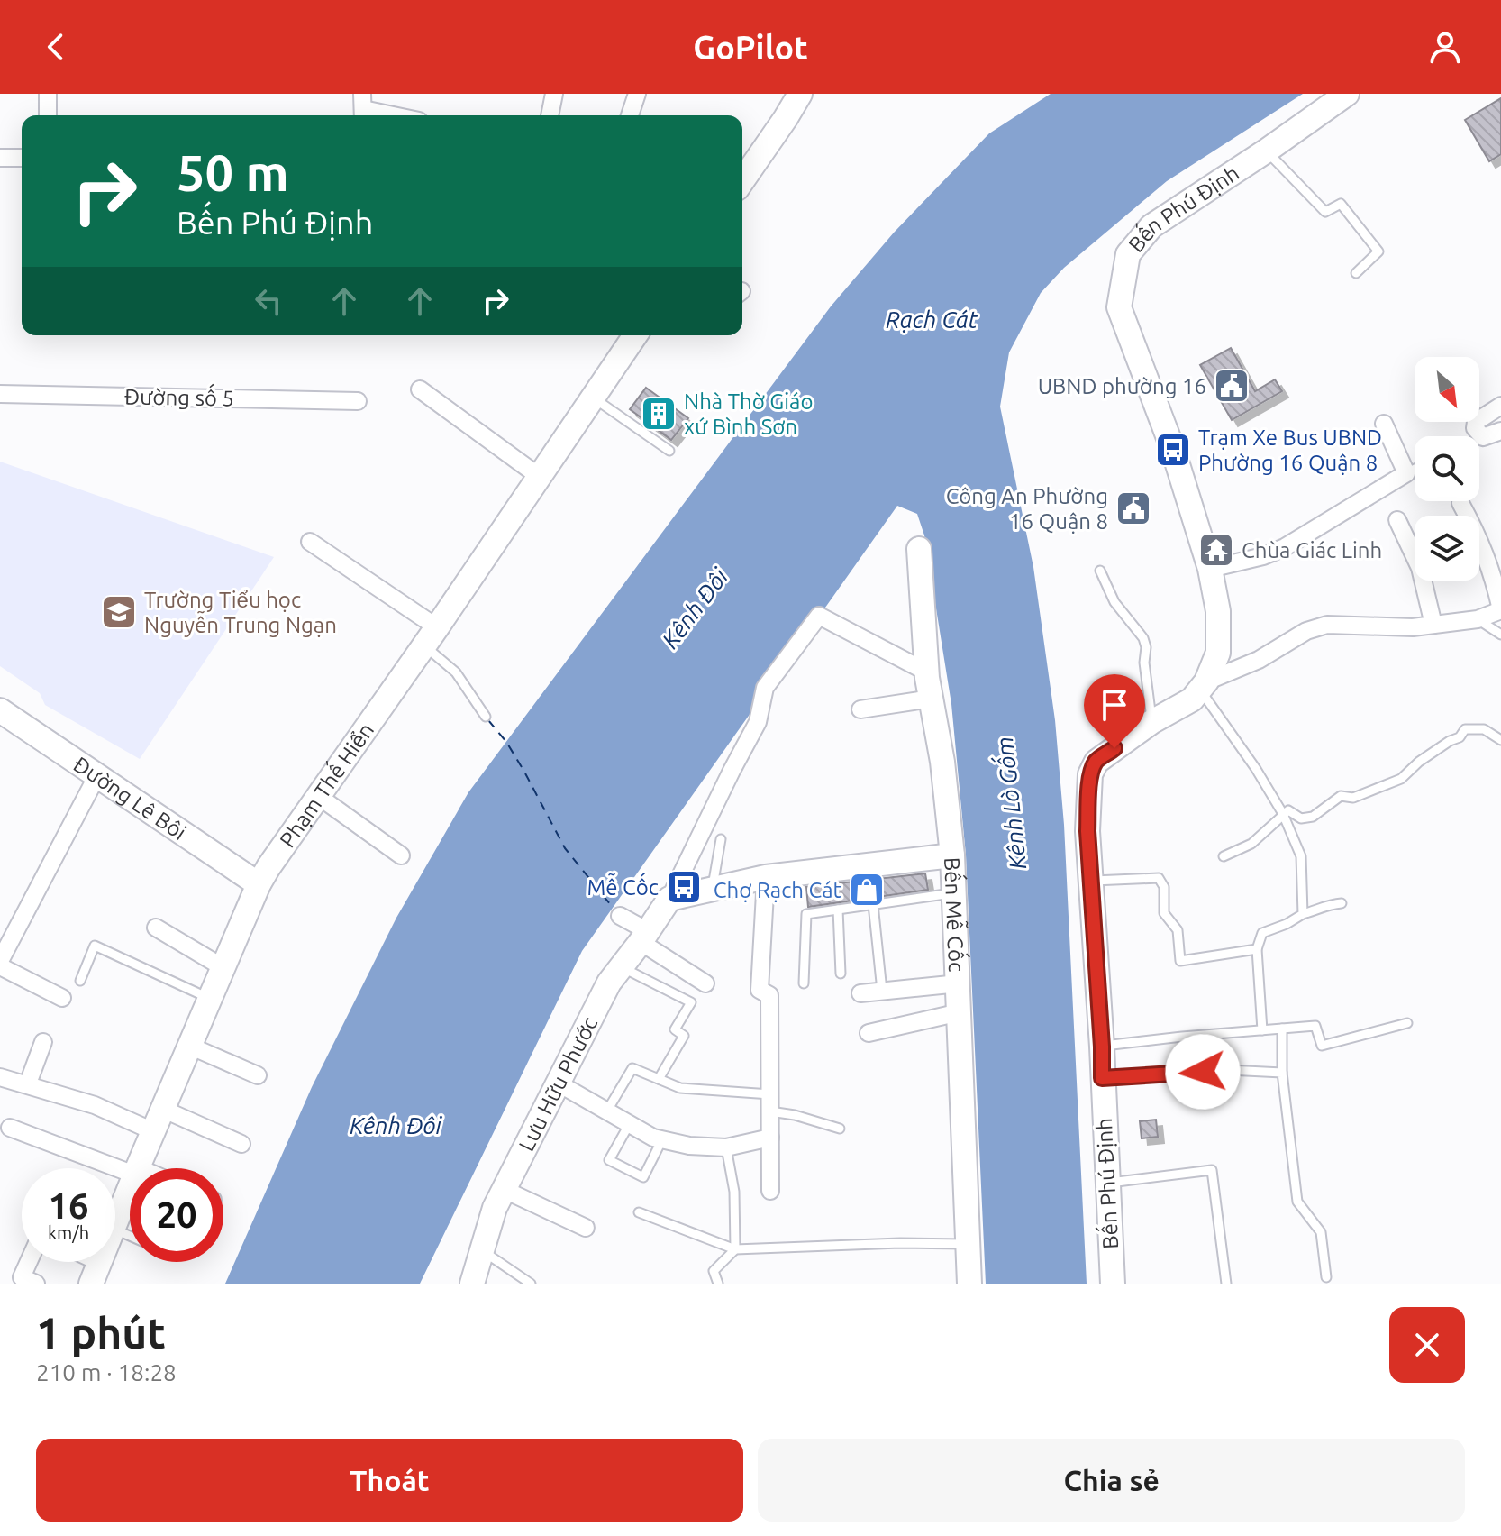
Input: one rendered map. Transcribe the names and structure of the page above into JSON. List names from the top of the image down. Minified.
{"streets":{"street":["Bến Phú Định","Đường số 5","Phạm Thế Hiển","Đường Lê Bôi","Bến Mễ Cốc","Lưu Hữu Phước"]},"crossings":[["Phạm Thế Hiển","Đường Lê Bôi"],["Bến Mễ Cốc","Lưu Hữu Phước"]],"water":["Rạch Cát","Kênh Đôi","Kênh Lò Gốm"],"places":{"public building":["UBND phường 16","Công An Phường 16 Quận 8"],"building":["Nhà Thờ Giáo xứ Bình Sơn"],"bus stop":["Trạm Xe Bus UBND Phường 16 Quận 8","Mễ Cốc"],"temple":["Chùa Giác Linh"],"school or university":["Trường Tiểu học Nguyễn Trung Ngạn"],"shop":["Chợ Rạch Cát"]},"north":"bottom right","page":{"header":"GoPilot","turn":["50 m","Bến Phú Định"],"speed":"16 km/h","limit":"20","heading":["1 phút","210 m · 18:28"],"buttons":["Thoát","Chia sẻ"]}}
